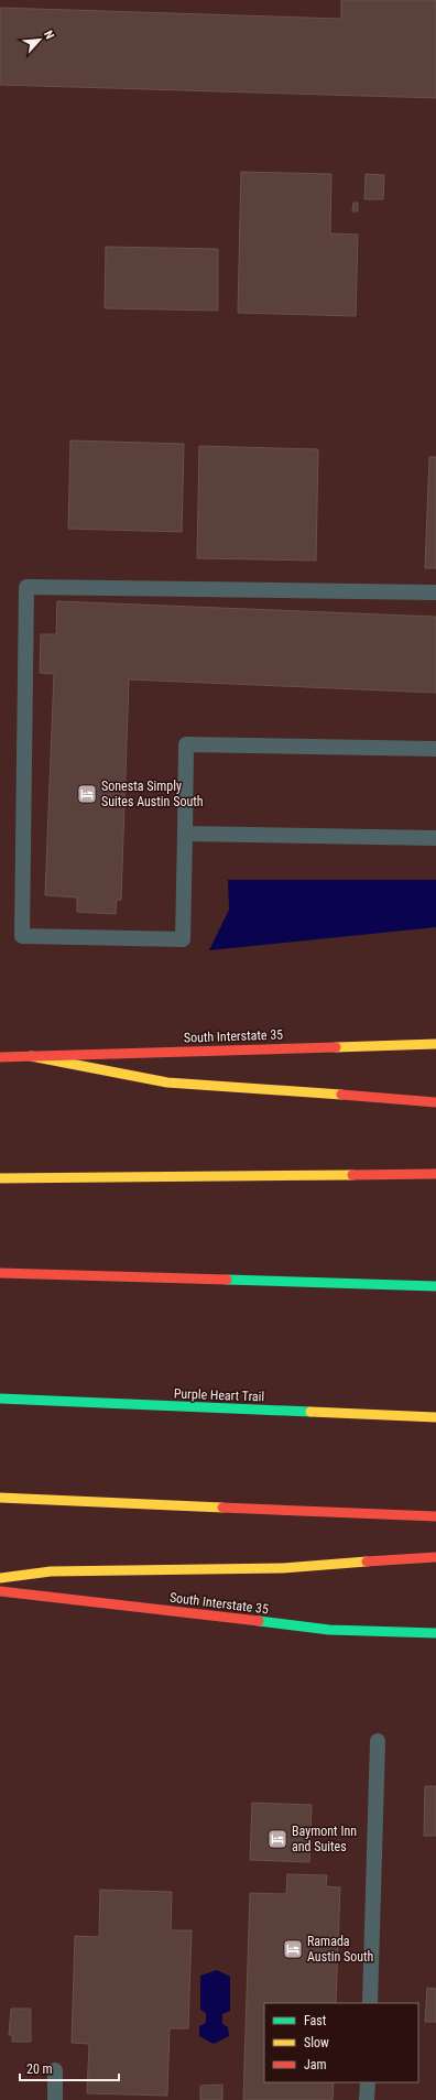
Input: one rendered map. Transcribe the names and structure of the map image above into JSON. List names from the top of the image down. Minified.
{"streets":{"main road":["South Interstate 35","Purple Heart Trail"]},"places":{"hotel":["Sonesta Simply Suites Austin South","Baymont Inn and Suites","Ramada Austin South"]},"legend":["Fast","Slow","Jam"],"scale_bar":"20 m","north":"top right"}
